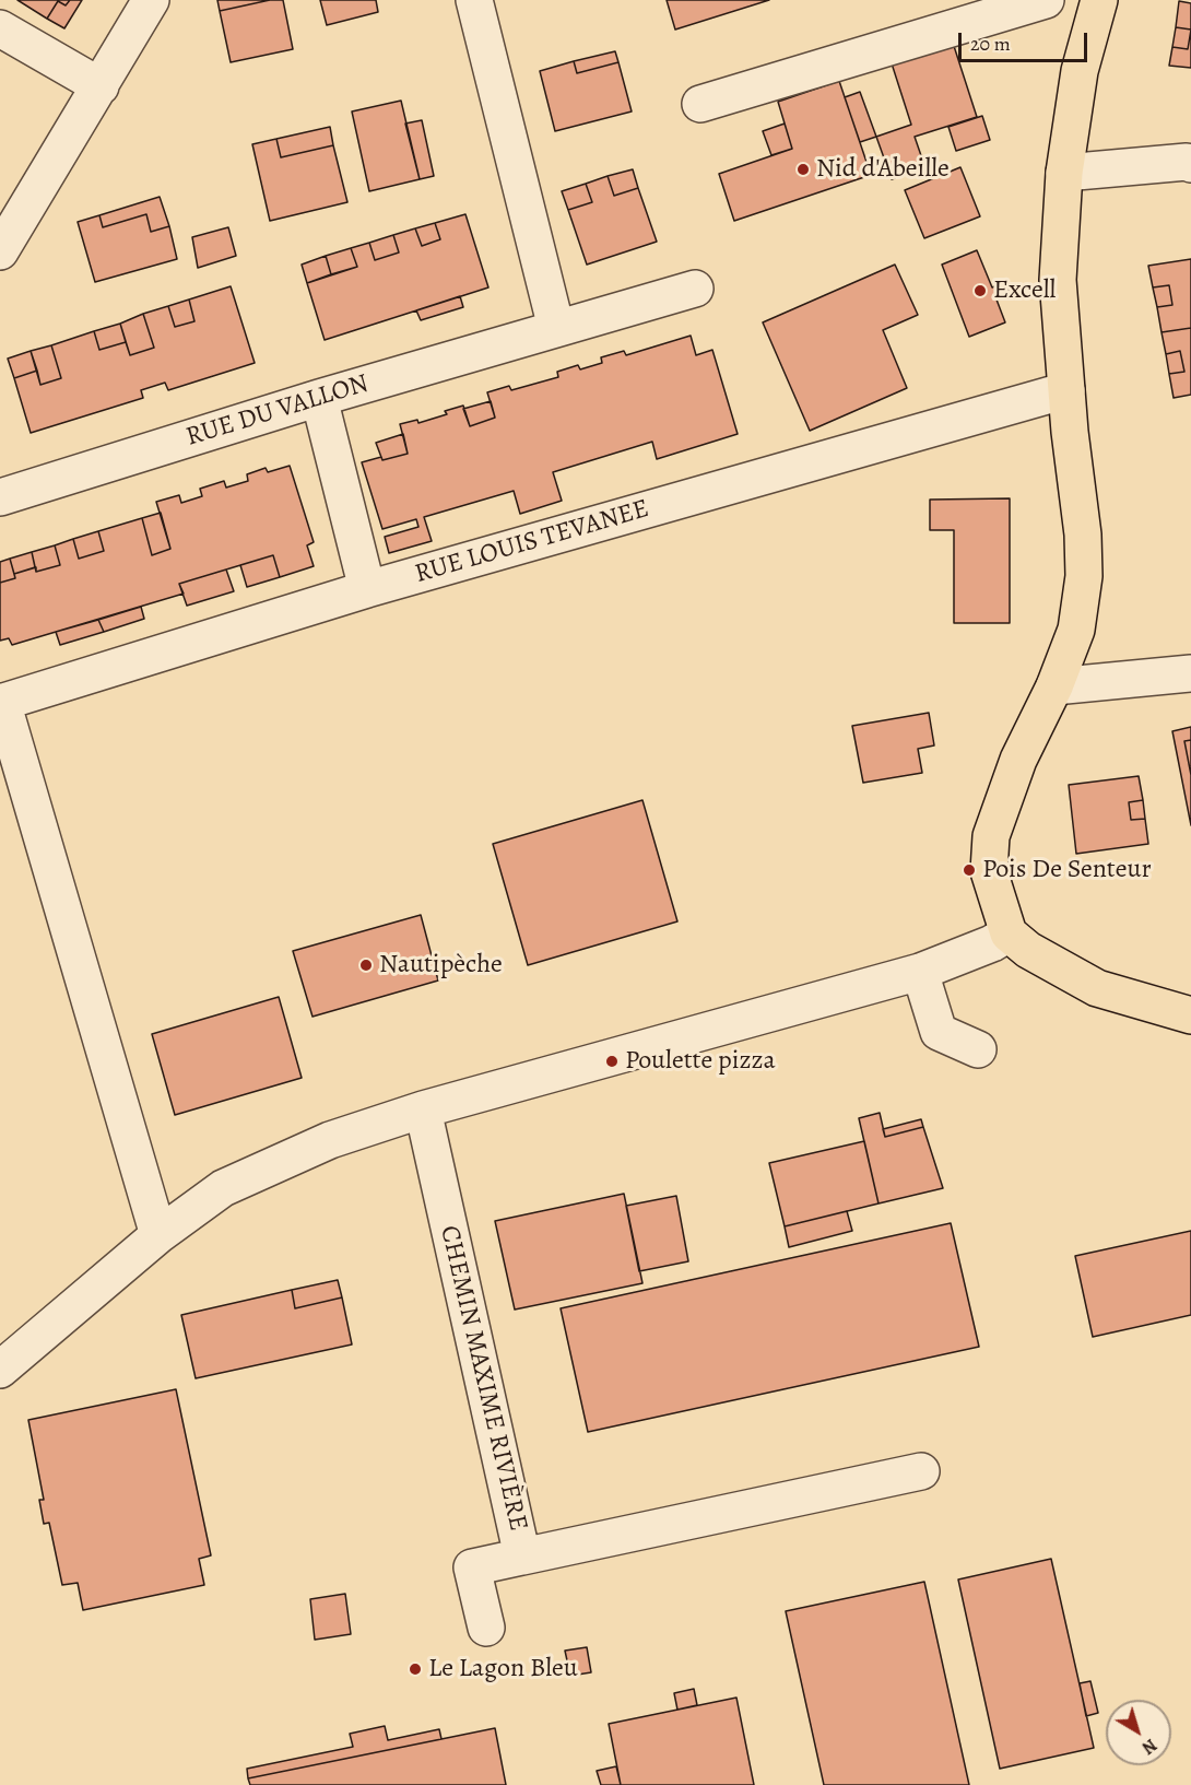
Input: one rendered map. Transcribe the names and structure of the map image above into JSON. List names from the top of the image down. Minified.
{"streets":{"street":["RUE DU VALLON","RUE LOUIS TEVANEE","CHEMIN MAXIME RIVIÈRE"]},"places":["Nid d'Abeille","Excell","Pois De Senteur","Nautipèche","Poulette pizza","Le Lagon Bleu"],"scale_bar":"20 m","north":"bottom right"}
